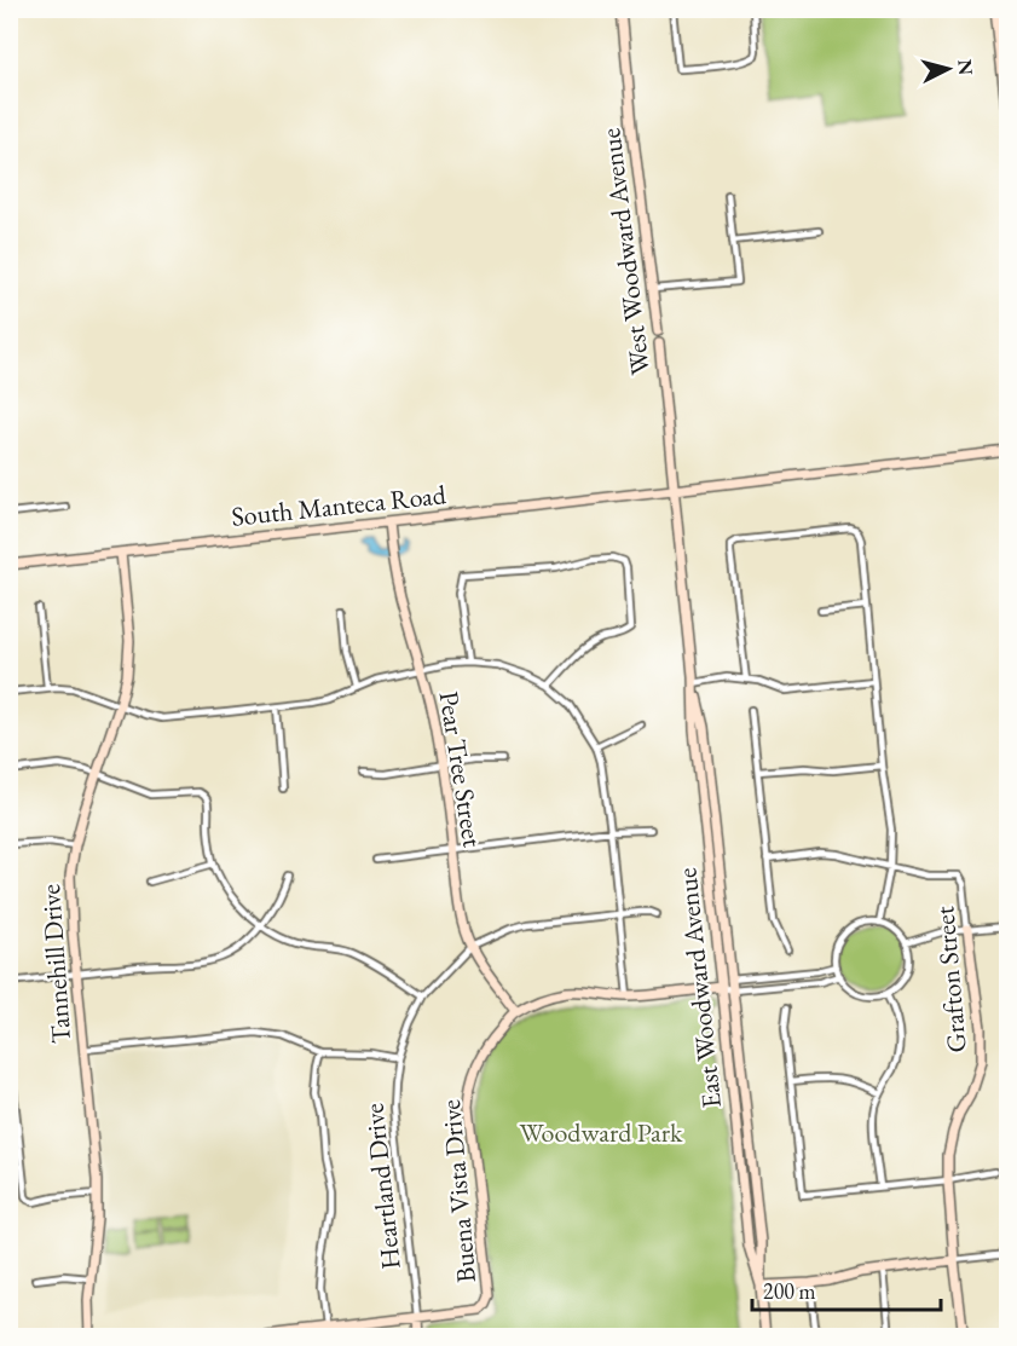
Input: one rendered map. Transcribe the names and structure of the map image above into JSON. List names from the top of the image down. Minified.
{"streets":{"street":["West Woodward Avenue","South Manteca Road","Pear Tree Street","Tannehill Drive","Grafton Street","East Woodward Avenue","Heartland Drive","Buena Vista Drive"]},"crossings":[["West Woodward Avenue","South Manteca Road"],["West Woodward Avenue","East Woodward Avenue"],["South Manteca Road","Pear Tree Street"],["South Manteca Road","Tannehill Drive"],["South Manteca Road","East Woodward Avenue"],["Pear Tree Street","Heartland Drive"],["Pear Tree Street","Buena Vista Drive"],["East Woodward Avenue","Buena Vista Drive"],["Heartland Drive","Buena Vista Drive"]],"parks":["Woodward Park"],"scale_bar":"200 m","north":"right"}
